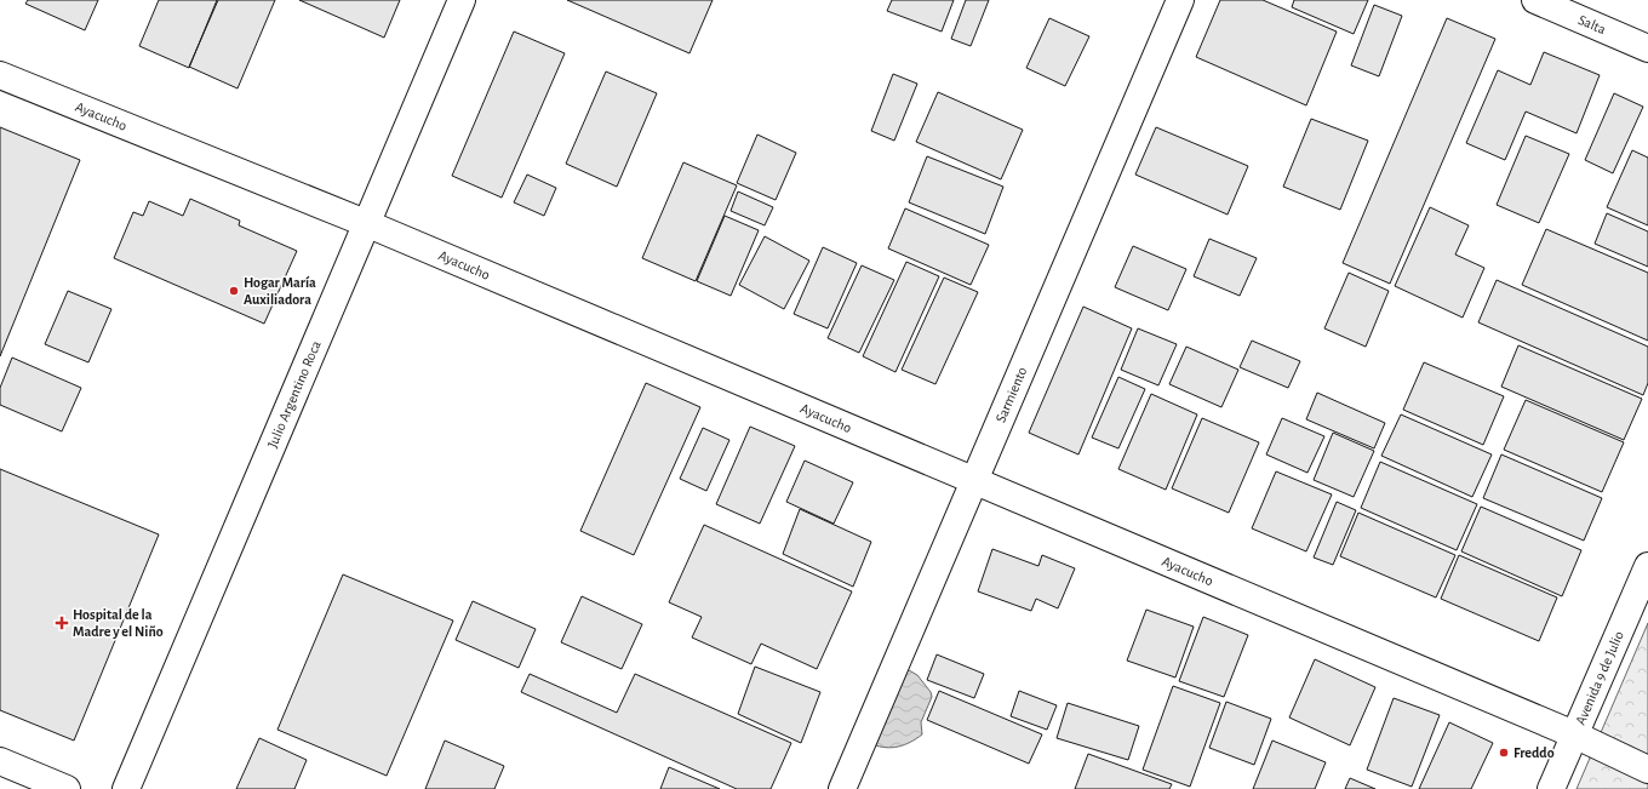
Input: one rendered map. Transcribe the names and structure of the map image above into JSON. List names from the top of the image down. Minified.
{"streets":{"street":["Salta","Ayacucho","Sarmiento","Julio Argentino Roca","Avenida 9 de Julio"]},"crossings":[["Ayacucho","Sarmiento"],["Ayacucho","Julio Argentino Roca"],["Ayacucho","Avenida 9 de Julio"]],"places":{"other":["Hogar María Auxiliadora","Freddo"],"health":["Hospital de la Madre y el Niño"]}}
